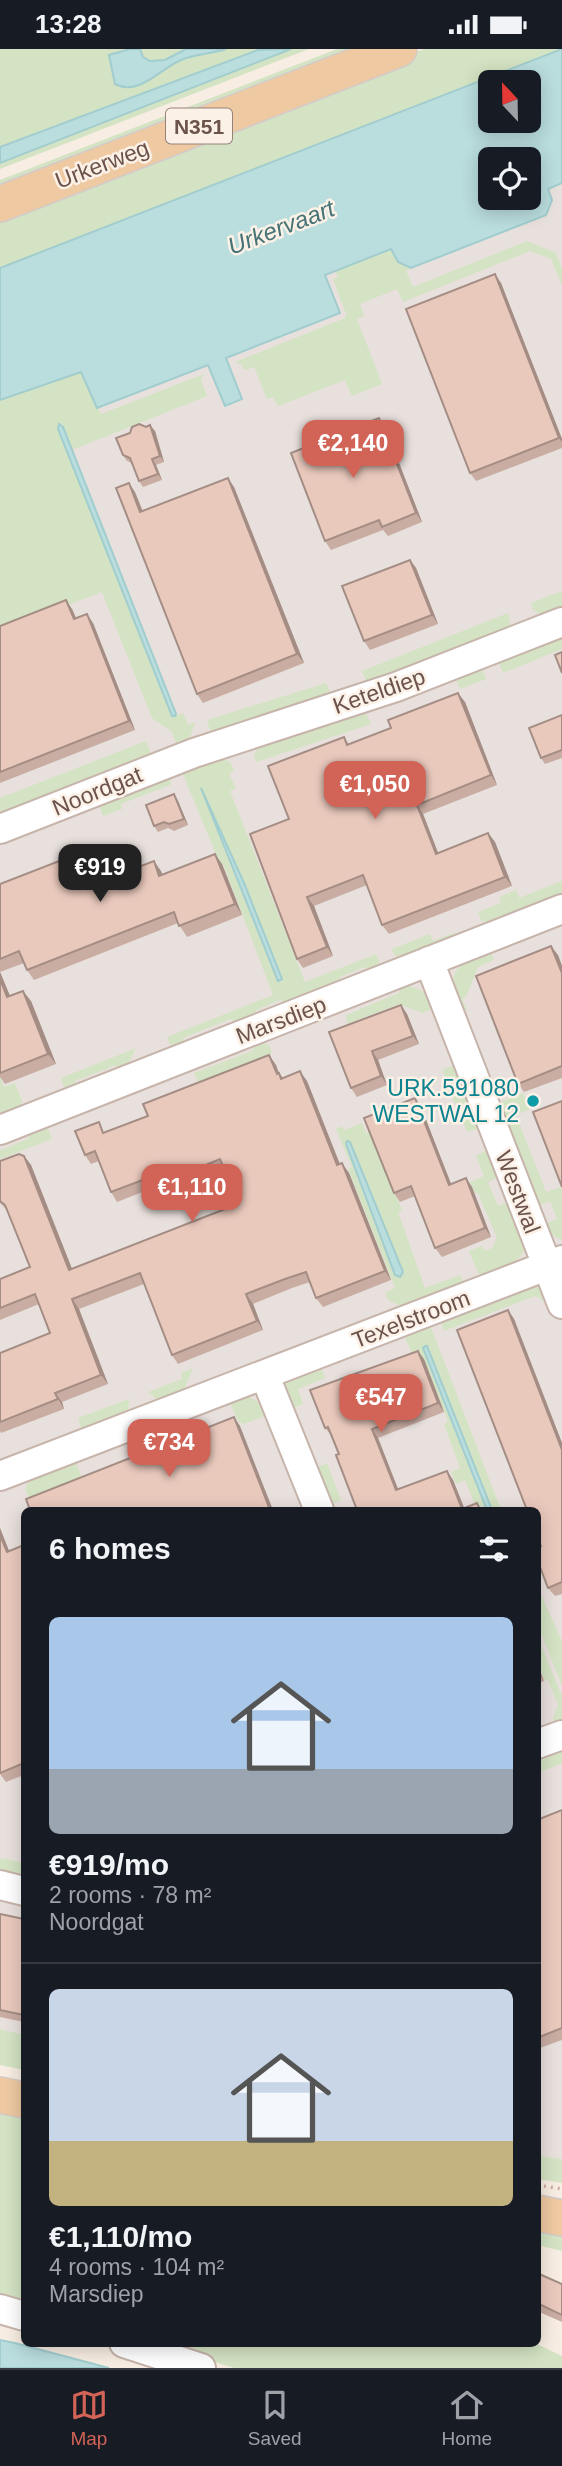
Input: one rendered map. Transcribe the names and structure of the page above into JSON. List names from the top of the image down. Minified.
{"streets":{"main road":["N351","Urkerweg"],"street":["Keteldiep","Noordgat","Marsdiep","Westwal","Texelstroom"]},"crossings":[["Keteldiep","Noordgat"],["Marsdiep","Westwal"],["Westwal","Texelstroom"]],"water":["Urkervaart"],"places":["URK.591080 WESTWAL 12"],"north":"top","page":{"status":"13:28","price":["€2,140","€1,050","€919","€1,110","€547","€734"],"heading":"6 homes","list":[{"name":"€919/mo","note":"2 rooms · 78 m² · Noordgat"},{"name":"€1,110/mo","note":"4 rooms · 104 m² · Marsdiep"}],"tabs":["Map","Saved","Home"]}}
